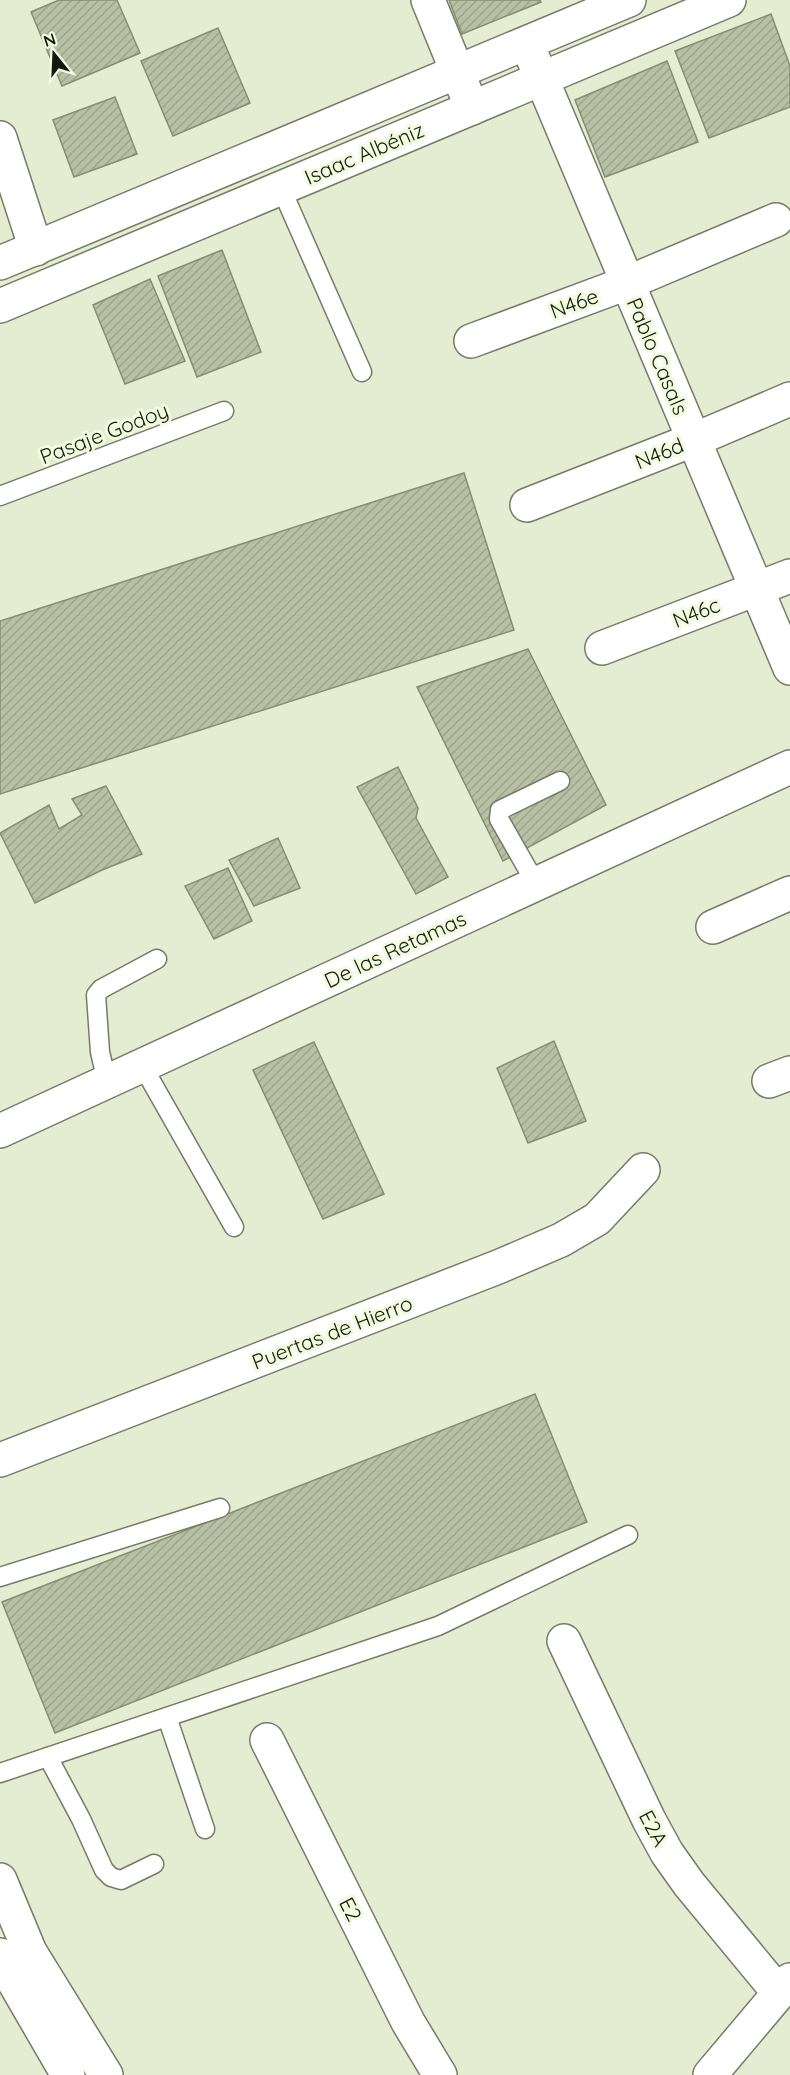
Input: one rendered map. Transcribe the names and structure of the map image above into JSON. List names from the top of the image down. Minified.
{"streets":{"street":["Isaac Albéniz","N46e","Pablo Casals","N46d","N46c","De las Retamas","Puertas de Hierro","E2A","E2"],"lane":["Pasaje Godoy"]},"crossings":[["Isaac Albéniz","Pablo Casals"],["N46e","Pablo Casals"],["Pablo Casals","N46d"],["Pablo Casals","N46c"]],"north":"top"}
